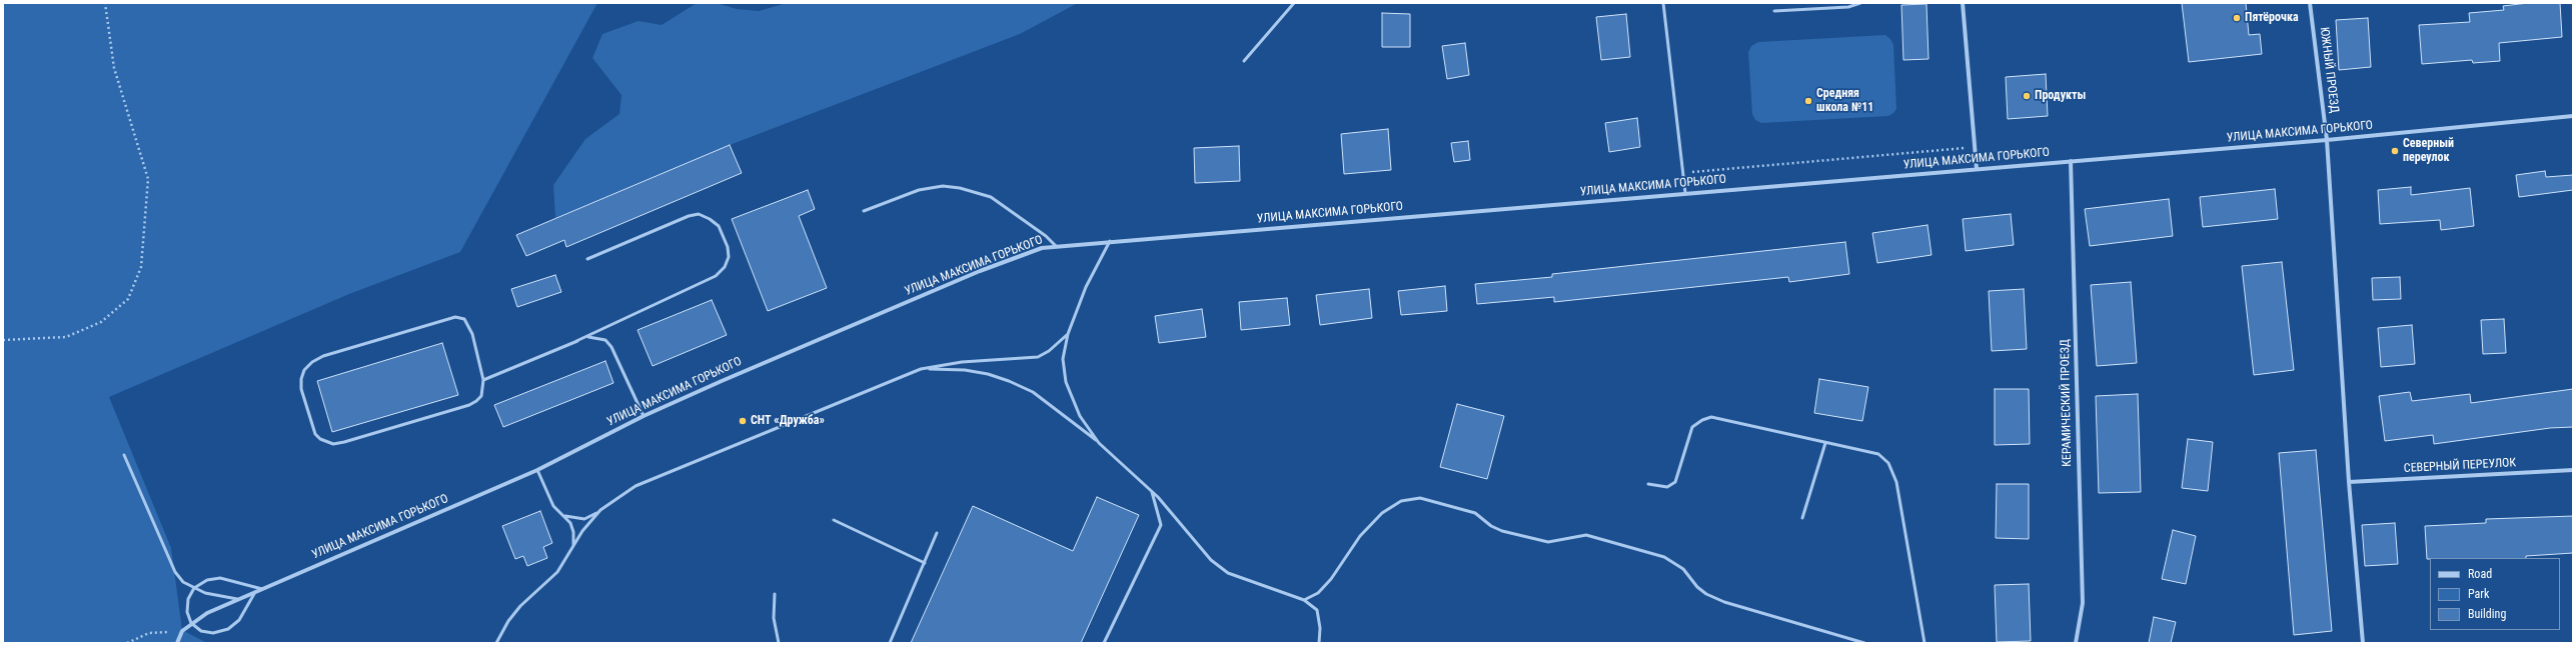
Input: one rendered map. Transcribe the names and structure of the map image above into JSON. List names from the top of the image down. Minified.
{"streets":{"street":["ЮЖНЫЙ ПРОЕЗД","УЛИЦА МАКСИМА ГОРЬКОГО","КЕРАМИЧЕСКИЙ ПРОЕЗД","СЕВЕРНЫЙ ПЕРЕУЛОК"]},"crossings":[["ЮЖНЫЙ ПРОЕЗД","УЛИЦА МАКСИМА ГОРЬКОГО"],["ЮЖНЫЙ ПРОЕЗД","СЕВЕРНЫЙ ПЕРЕУЛОК"],["УЛИЦА МАКСИМА ГОРЬКОГО","КЕРАМИЧЕСКИЙ ПРОЕЗД"]],"places":["Пятёрочка","Продукты","Средняя школа №11","Северный переулок","СНТ «Дружба»"],"legend":["Road","Park","Building"]}
